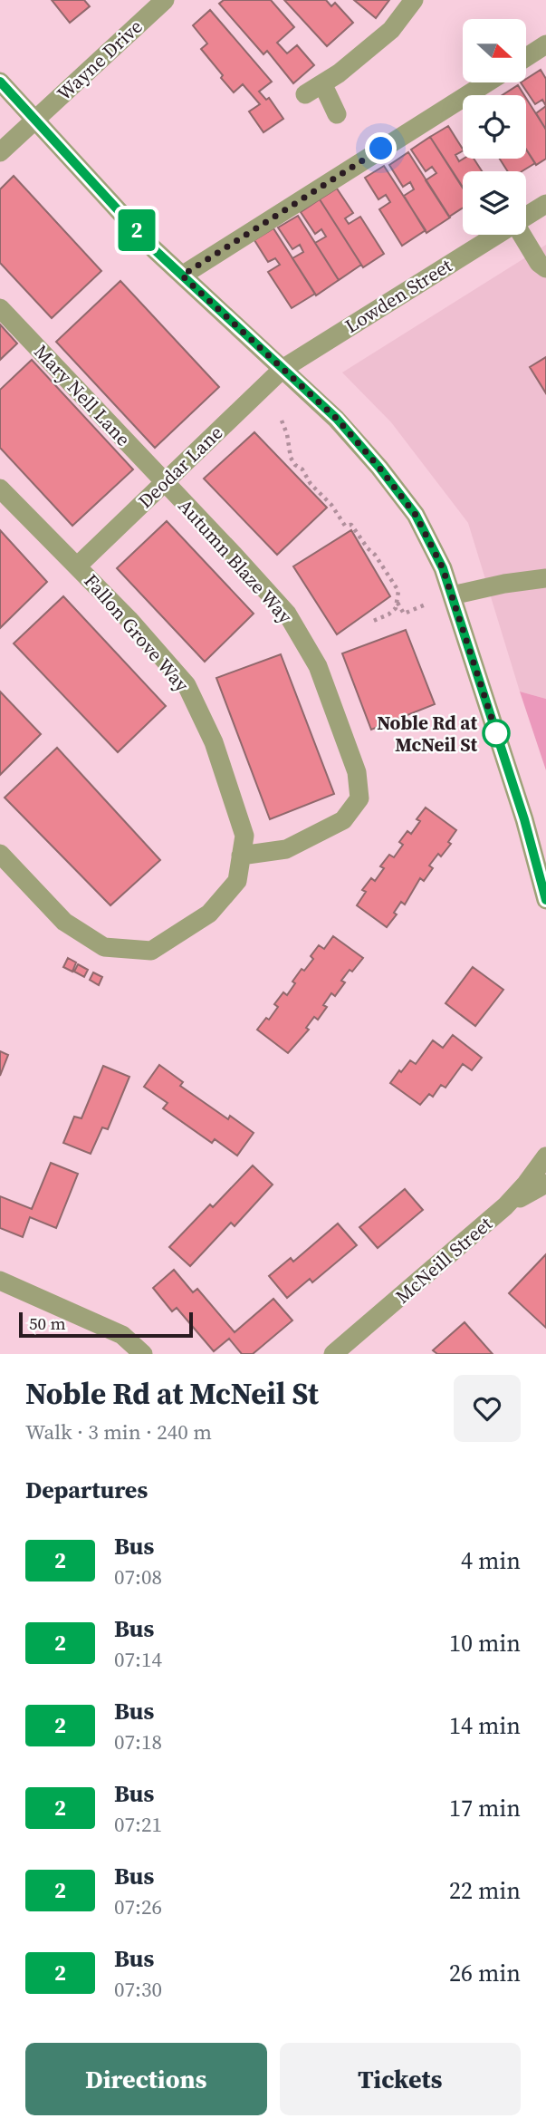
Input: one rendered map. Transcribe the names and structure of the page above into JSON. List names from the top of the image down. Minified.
{"streets":{"street":["Wayne Drive","Lowden Street","Mary Nell Lane","Deodar Lane","Autumn Blaze Way","Fallon Grove Way","McNeill Street"]},"crossings":[["Lowden Street","Deodar Lane"],["Mary Nell Lane","Deodar Lane"],["Mary Nell Lane","Autumn Blaze Way"],["Deodar Lane","Autumn Blaze Way"],["Deodar Lane","Fallon Grove Way"],["Autumn Blaze Way","Fallon Grove Way"]],"places":["Noble Rd at McNeil St"],"lines":["bus line 2"],"scale_bar":"50 m","north":"right","page":{"on_map":"2","scale":"50 m","heading":[["Noble Rd at McNeil St","Walk · 3 min · 240 m"],"Departures"],"list":[{"mark":"2","name":"Bus","note":"07:08","value":"4 min"},{"mark":"2","name":"Bus","note":"07:14","value":"10 min"},{"mark":"2","name":"Bus","note":"07:18","value":"14 min"},{"mark":"2","name":"Bus","note":"07:21","value":"17 min"},{"mark":"2","name":"Bus","note":"07:26","value":"22 min"},{"mark":"2","name":"Bus","note":"07:30","value":"26 min"}],"buttons":["Directions","Tickets"]}}
